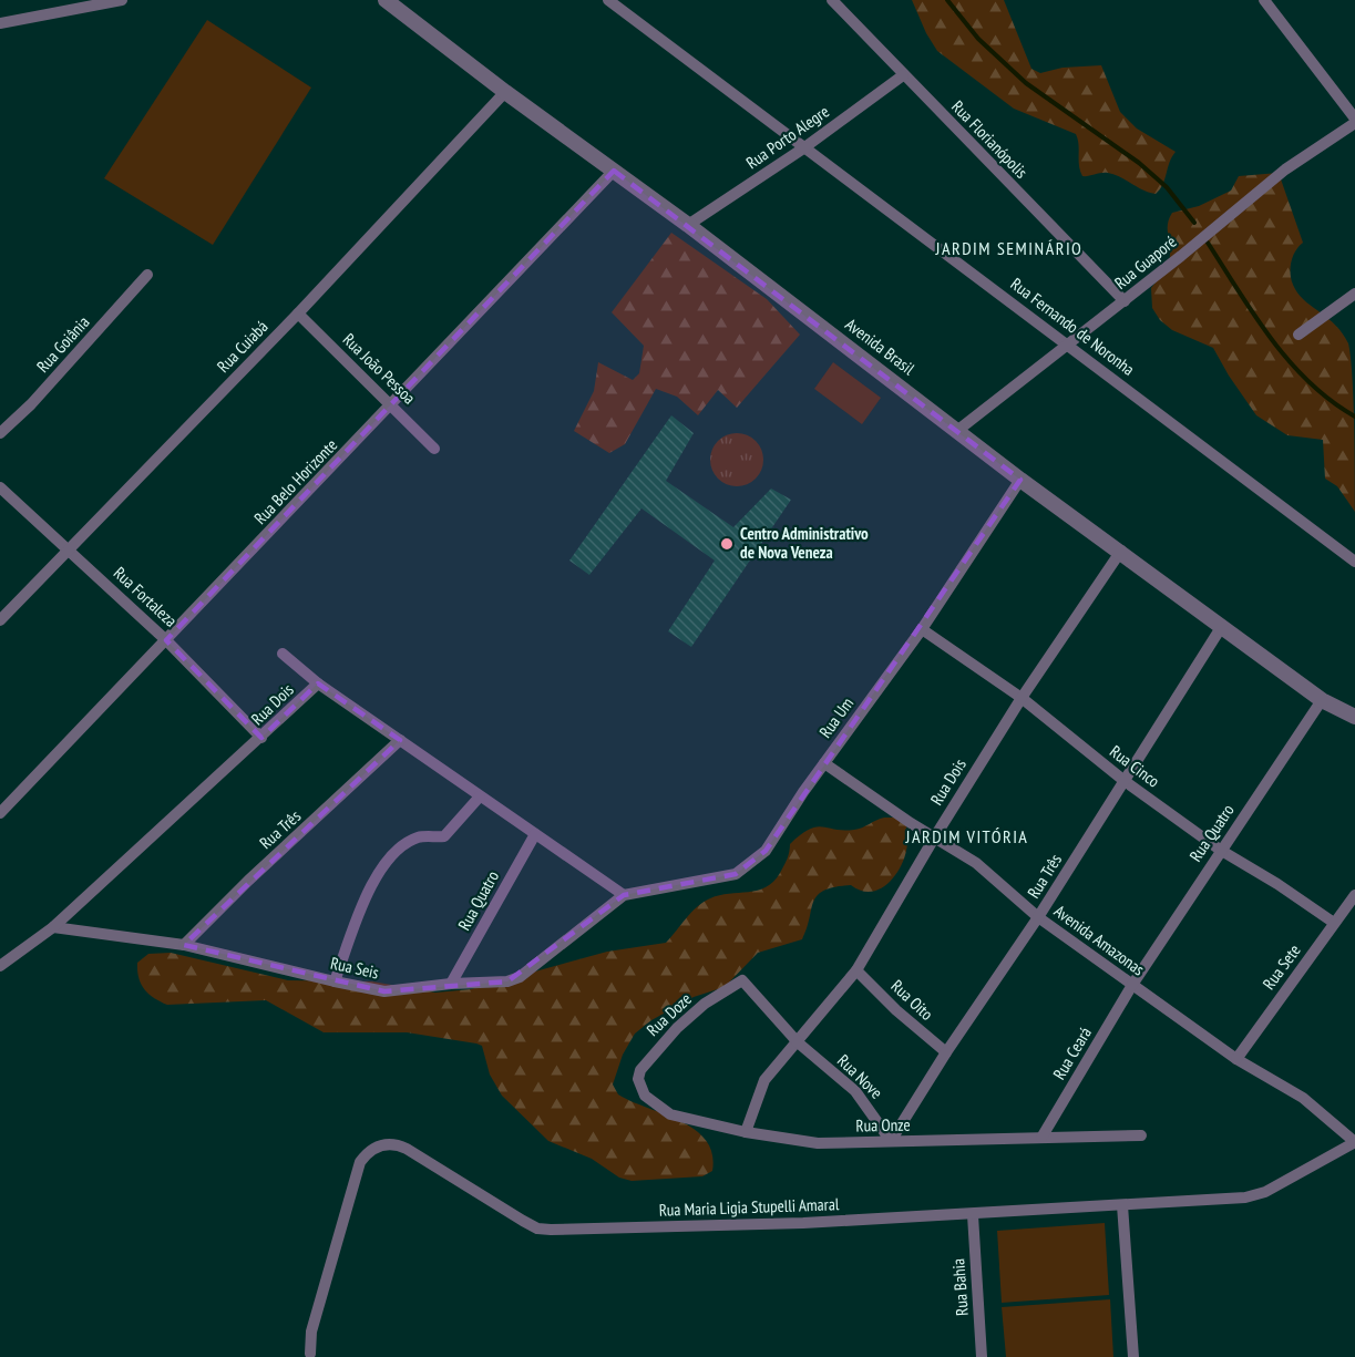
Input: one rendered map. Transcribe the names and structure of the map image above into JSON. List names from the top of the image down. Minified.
{"streets":{"street":["Rua Porto Alegre","Rua Florianópolis","Rua Guaporé","Rua Fernando de Noronha","Rua Goiânia","Rua Cuiabá","Avenida Brasil","Rua João Pessoa","Rua Belo Horizonte","Rua Fortaleza","Rua Dois","Rua Um","Rua Cinco","Rua Três","Rua Quatro","Avenida Amazonas","Rua Sete","Rua Seis","Rua Oito","Rua Doze","Rua Ceará","Rua Nove","Rua Onze","Rua Maria Ligia Stupelli Amaral","Rua Bahia"]},"crossings":[["Rua Porto Alegre","Rua Florianópolis"],["Rua Porto Alegre","Rua Fernando de Noronha"],["Rua Porto Alegre","Avenida Brasil"],["Rua Florianópolis","Rua Guaporé"],["Rua Guaporé","Rua Fernando de Noronha"],["Rua Guaporé","Avenida Brasil"],["Rua Cuiabá","Avenida Brasil"],["Rua Cuiabá","Rua João Pessoa"],["Rua Cuiabá","Rua Fortaleza"],["Avenida Brasil","Rua Belo Horizonte"],["Avenida Brasil","Rua Dois"],["Avenida Brasil","Rua Um"],["Avenida Brasil","Rua Três"],["Avenida Brasil","Rua Quatro"],["Rua João Pessoa","Rua Belo Horizonte"],["Rua Belo Horizonte","Rua Fortaleza"],["Rua Fortaleza","Rua Dois"],["Rua Dois","Rua Um"],["Rua Dois","Rua Cinco"],["Rua Dois","Rua Três"],["Rua Dois","Rua Quatro"],["Rua Dois","Avenida Amazonas"],["Rua Dois","Rua Seis"],["Rua Dois","Rua Oito"],["Rua Dois","Rua Nove"],["Rua Dois","Rua Onze"],["Rua Um","Rua Cinco"],["Rua Um","Avenida Amazonas"],["Rua Um","Rua Seis"],["Rua Cinco","Rua Três"],["Rua Cinco","Rua Quatro"],["Rua Cinco","Rua Sete"],["Rua Três","Avenida Amazonas"],["Rua Três","Rua Seis"],["Rua Três","Rua Oito"],["Rua Três","Rua Nove"],["Rua Três","Rua Onze"],["Rua Quatro","Avenida Amazonas"],["Rua Quatro","Rua Seis"],["Rua Quatro","Rua Ceará"],["Avenida Amazonas","Rua Sete"],["Avenida Amazonas","Rua Ceará"],["Avenida Amazonas","Rua Maria Ligia Stupelli Amaral"],["Rua Doze","Rua Nove"],["Rua Doze","Rua Onze"],["Rua Ceará","Rua Onze"],["Rua Nove","Rua Onze"],["Rua Maria Ligia Stupelli Amaral","Rua Bahia"]],"districts":["JARDIM SEMINÁRIO","JARDIM VITÓRIA"],"places":["Centro Administrativo de Nova Veneza"]}
